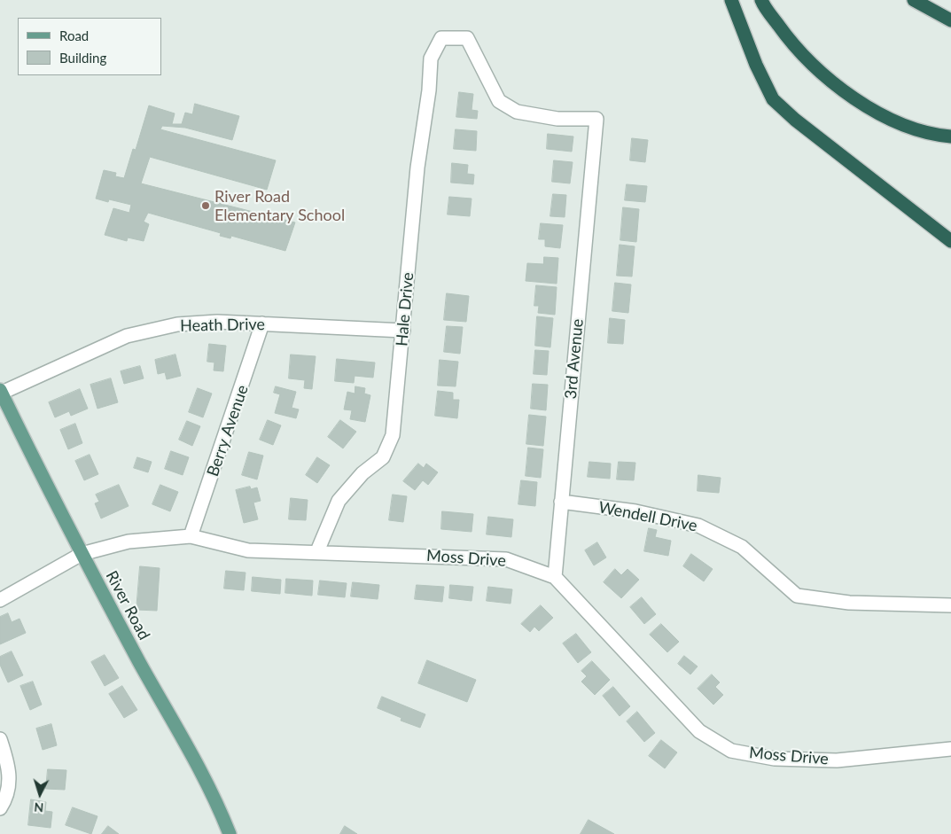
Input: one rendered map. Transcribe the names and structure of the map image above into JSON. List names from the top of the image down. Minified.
{"streets":{"main road":["River Road"],"street":["Hale Drive","Heath Drive","3rd Avenue","Berry Avenue","Wendell Drive","Moss Drive"]},"crossings":[["Hale Drive","Heath Drive"],["Hale Drive","3rd Avenue"],["Hale Drive","Moss Drive"],["Heath Drive","Berry Avenue"],["Heath Drive","River Road"],["3rd Avenue","Wendell Drive"],["3rd Avenue","Moss Drive"],["Berry Avenue","Moss Drive"],["Moss Drive","River Road"]],"places":["River Road Elementary School"],"legend":["Road","Building"],"north":"bottom"}
